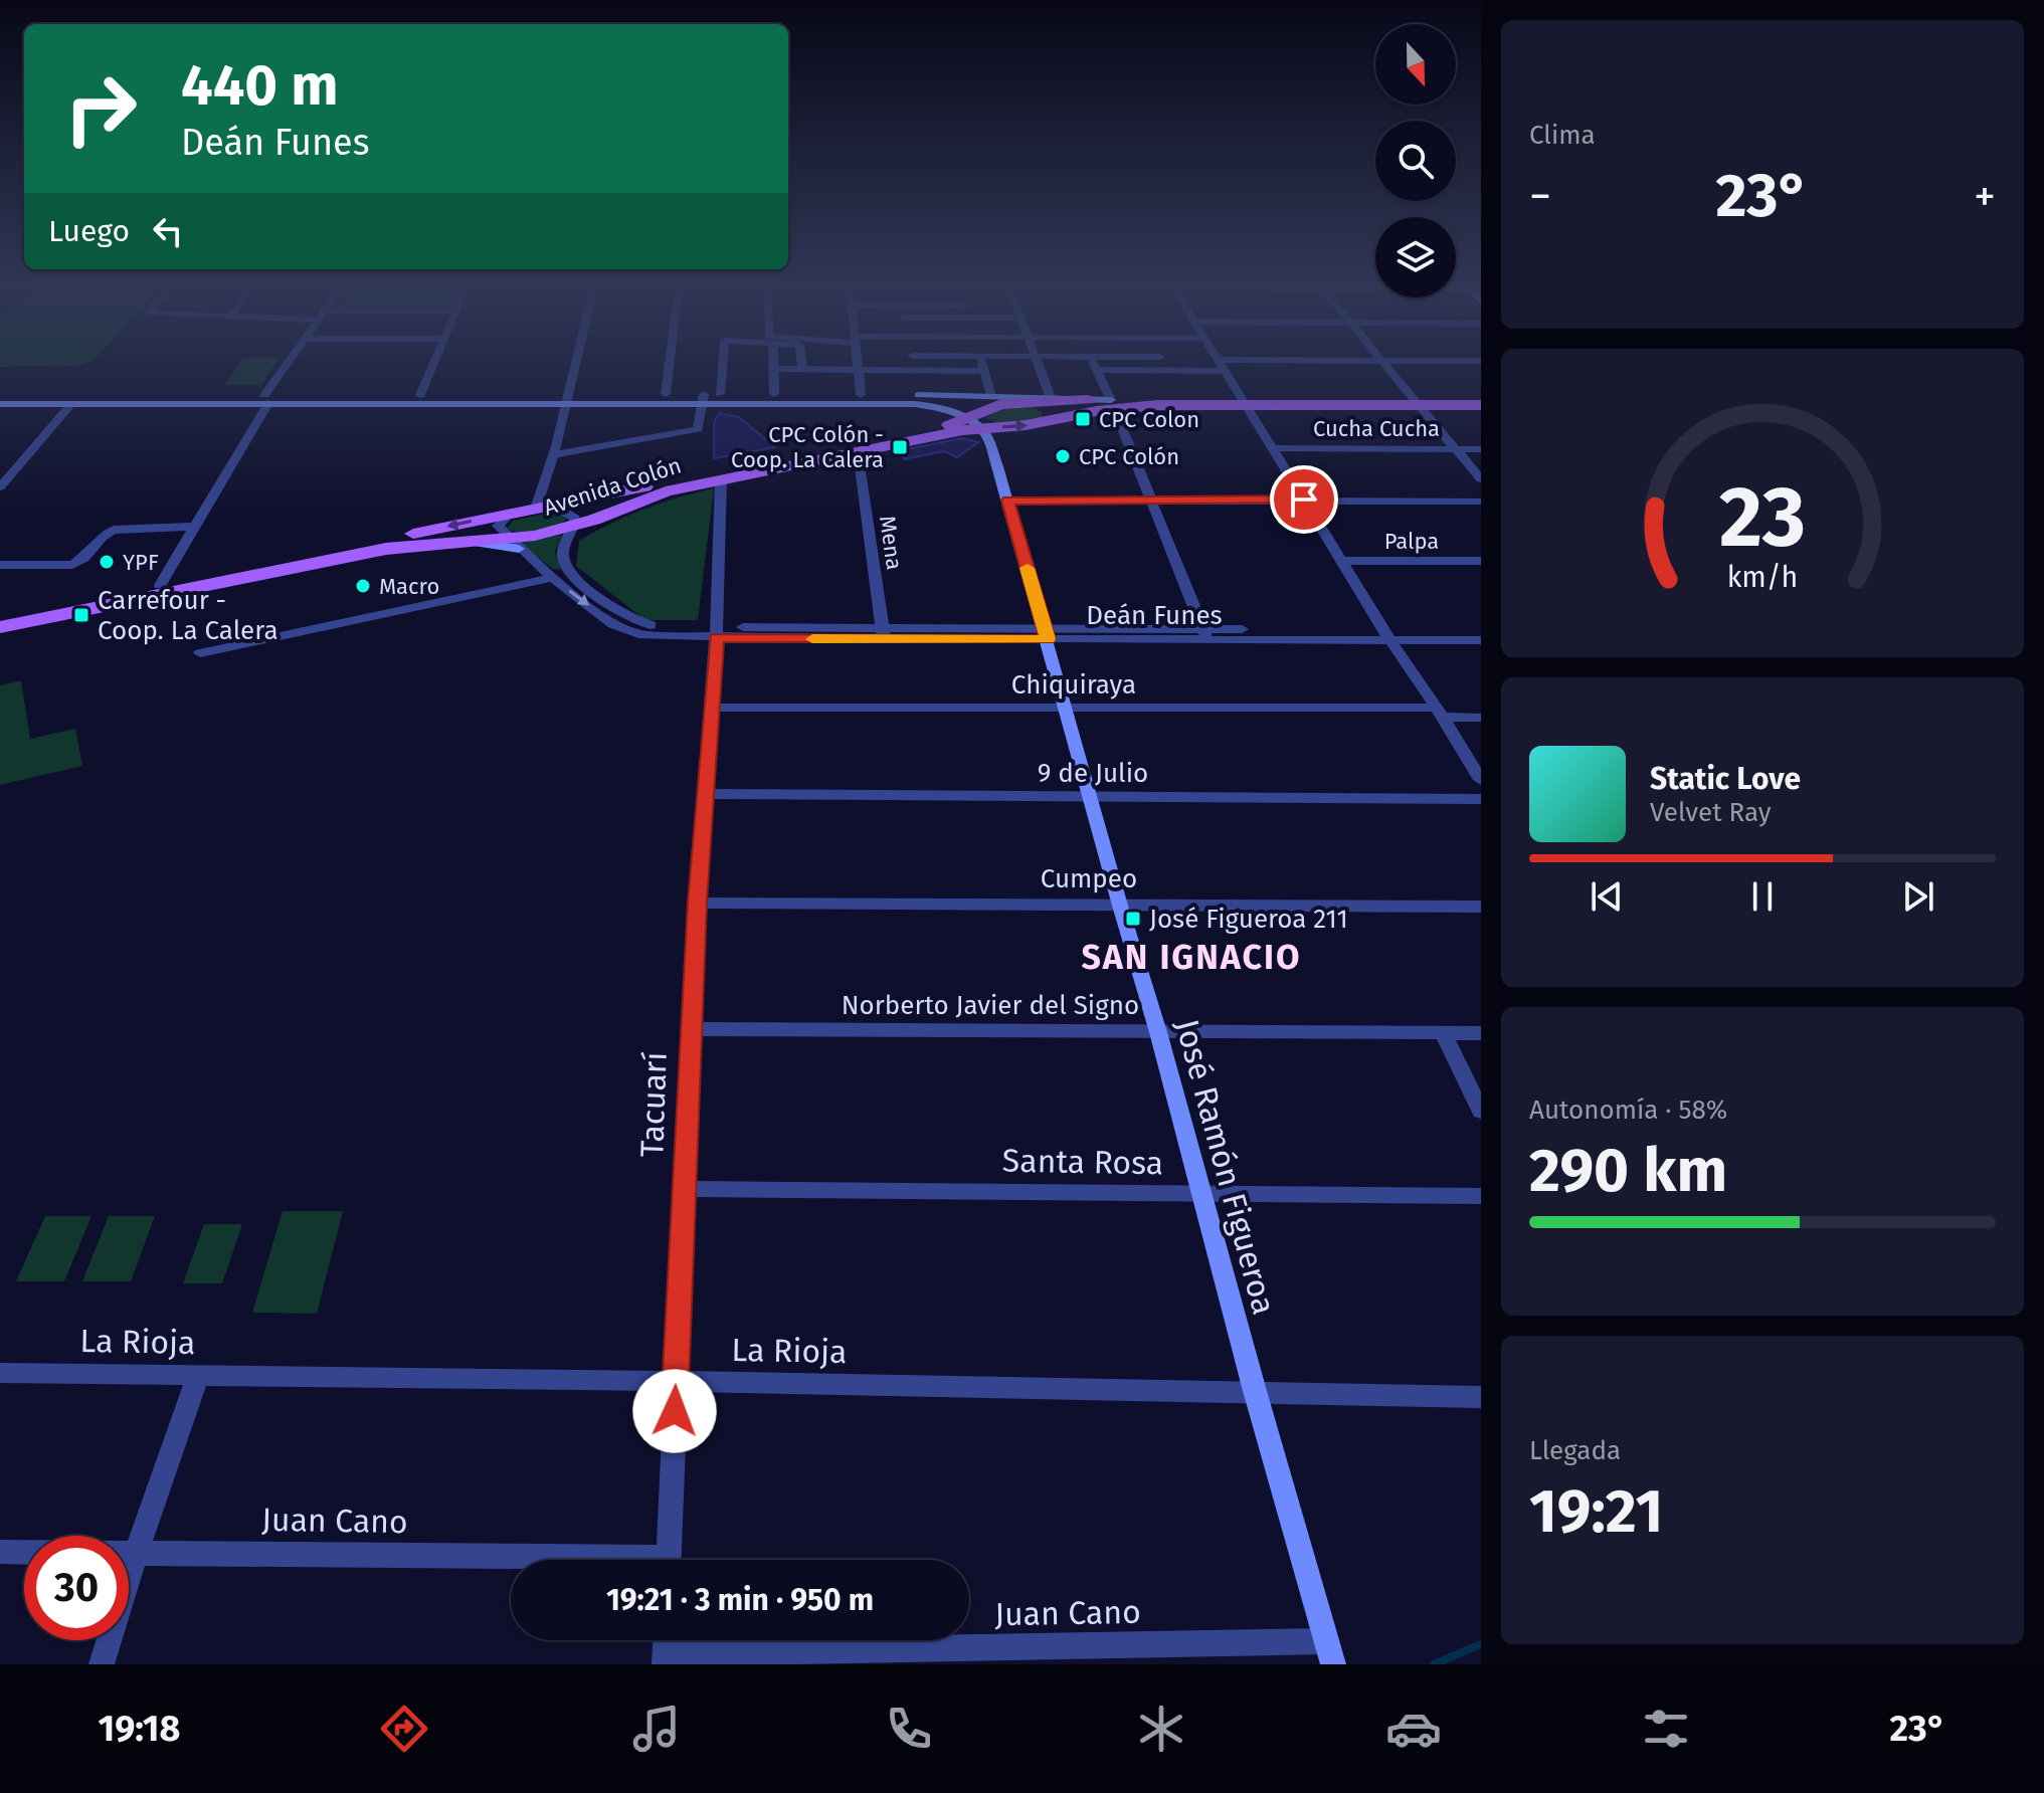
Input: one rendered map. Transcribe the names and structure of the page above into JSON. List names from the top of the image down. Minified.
{"streets":{"main road":["Avenida Colón","José Ramón Figueroa"],"street":["Cucha Cucha","Palpa","Mena","Deán Funes","Chiquiraya","9 de Julio","Cumpeo","Norberto Javier del Signo","Tacuarí","Santa Rosa","La Rioja","Juan Cano"]},"crossings":[["Avenida Colón","Mena"],["Avenida Colón","Deán Funes"],["Avenida Colón","Tacuarí"],["Avenida Colón","José Ramón Figueroa"],["Mena","Deán Funes"],["Deán Funes","Tacuarí"],["Deán Funes","José Ramón Figueroa"],["Chiquiraya","Tacuarí"],["Chiquiraya","José Ramón Figueroa"],["9 de Julio","Tacuarí"],["9 de Julio","José Ramón Figueroa"],["Cumpeo","Tacuarí"],["Cumpeo","José Ramón Figueroa"],["Norberto Javier del Signo","Tacuarí"],["Norberto Javier del Signo","José Ramón Figueroa"],["Tacuarí","Santa Rosa"],["Tacuarí","La Rioja"],["Santa Rosa","José Ramón Figueroa"],["José Ramón Figueroa","La Rioja"],["José Ramón Figueroa","Juan Cano"]],"districts":["SAN IGNACIO"],"places":{"transit":["CPC Colon","CPC Colón - Coop. La Calera","Carrefour - Coop. La Calera","José Figueroa 211"],"other":["CPC Colón","YPF","Macro"]},"north":"bottom","page":{"tile":["Clima",["Autonomía · 58%","290 km"],["Llegada","19:21"]],"turn":["440 m","Deán Funes"],"heat":["−","23°","+"],"then":"Luego","song":["Static Love","Velvet Ray"],"limit":"30","trip":"19:21 · 3 min · 950 m","tabs":["19:18","23°"],"gauge":["23","km/h"]}}
